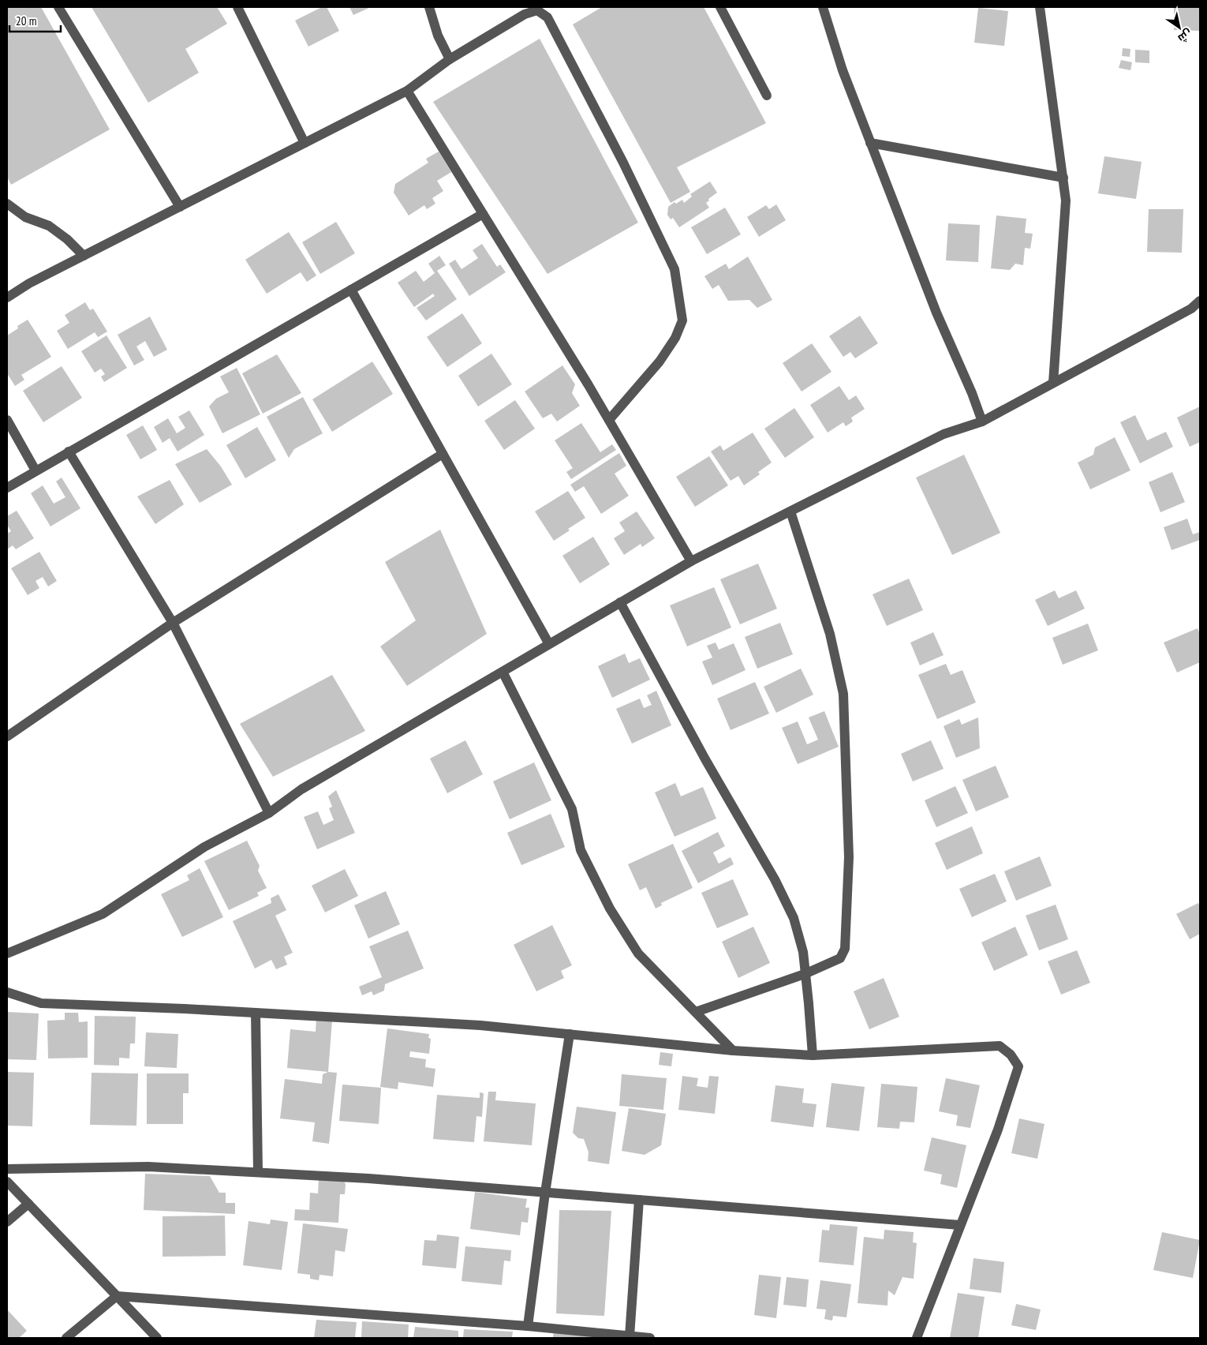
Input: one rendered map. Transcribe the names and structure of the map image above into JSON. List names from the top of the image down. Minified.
{"scale_bar":"20 m","north":"bottom right"}
